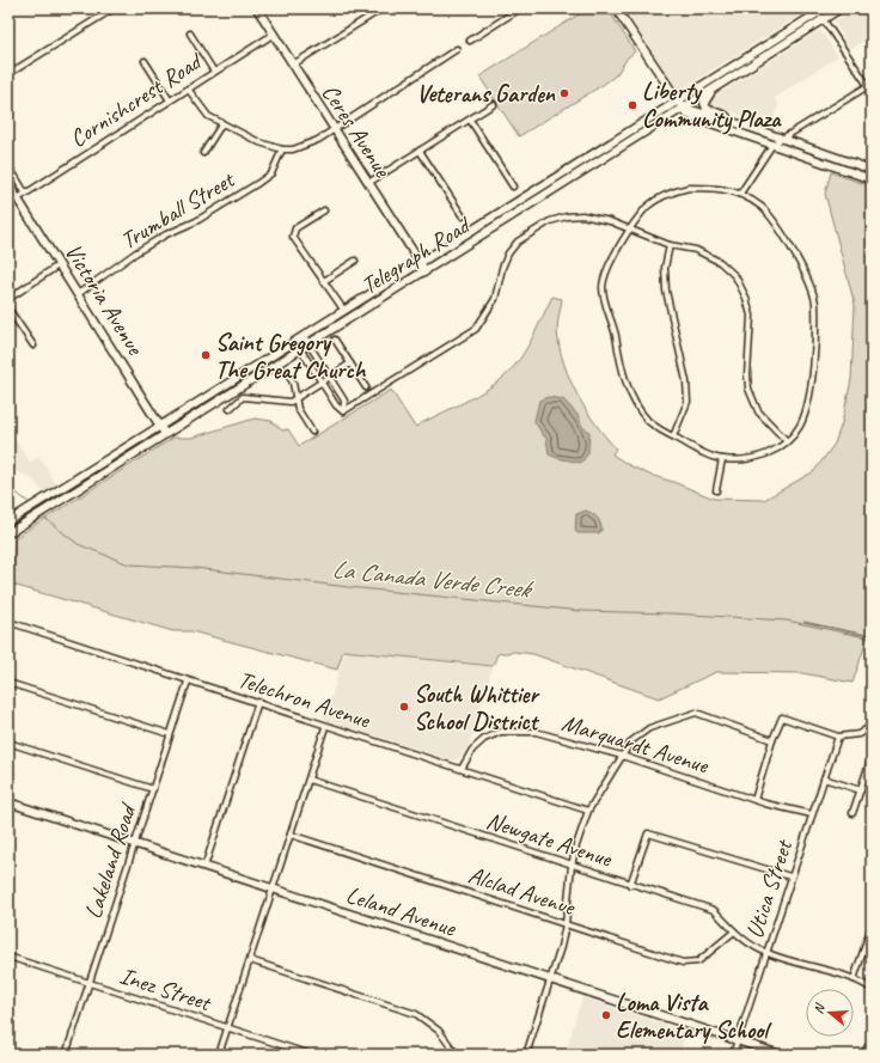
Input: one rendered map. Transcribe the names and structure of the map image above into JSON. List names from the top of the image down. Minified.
{"streets":{"main road":["Ceres Avenue","Telegraph Road","Victoria Avenue","Leland Avenue"],"street":["Cornishcrest Road","Trumball Street","Telechron Avenue","Marquardt Avenue","Newgate Avenue","Lakeland Road","Utica Street","Alclad Avenue","Inez Street"]},"crossings":[["Cornishcrest Road","Ceres Avenue"],["Cornishcrest Road","Victoria Avenue"],["Ceres Avenue","Telegraph Road"],["Trumball Street","Victoria Avenue"],["Telegraph Road","Victoria Avenue"],["Telechron Avenue","Marquardt Avenue"],["Telechron Avenue","Lakeland Road"],["Marquardt Avenue","Utica Street"],["Newgate Avenue","Utica Street"],["Newgate Avenue","Alclad Avenue"],["Lakeland Road","Leland Avenue"],["Lakeland Road","Inez Street"],["Utica Street","Leland Avenue"]],"water":["La Canada Verde Creek"],"places":["Veterans Garden","Liberty Community Plaza","Saint Gregory The Great Church","South Whittier School District","Loma Vista Elementary School"],"north":"left"}
